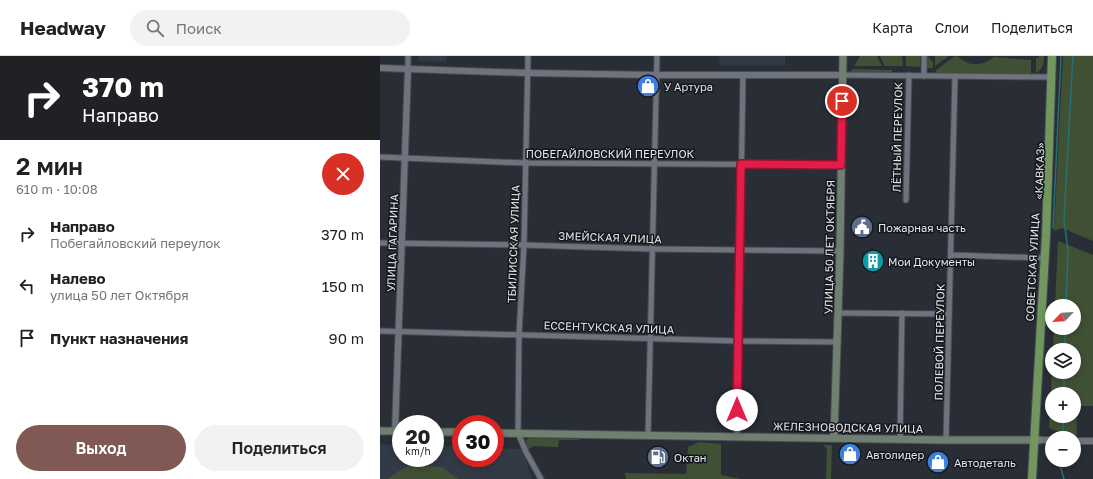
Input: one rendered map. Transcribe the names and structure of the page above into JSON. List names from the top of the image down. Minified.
{"streets":{"highway":["«КАВКАЗ»","СОВЕТСКАЯ УЛИЦА"],"main road":["УЛИЦА 50 ЛЕТ ОКТЯБРЯ","ЖЕЛЕЗНОВОДСКАЯ УЛИЦА"],"street":["ЛЁТНЫЙ ПЕРЕУЛОК","ПОБЕГАЙЛОВСКИЙ ПЕРЕУЛОК","ЗМЕЙСКАЯ УЛИЦА","УЛИЦА ГАГАРИНА","ТБИЛИССКАЯ УЛИЦА","ЕССЕНТУКСКАЯ УЛИЦА","ПОЛЕВОЙ ПЕРЕУЛОК"]},"crossings":[["ПОБЕГАЙЛОВСКИЙ ПЕРЕУЛОК","УЛИЦА ГАГАРИНА"],["ПОБЕГАЙЛОВСКИЙ ПЕРЕУЛОК","ТБИЛИССКАЯ УЛИЦА"],["ПОБЕГАЙЛОВСКИЙ ПЕРЕУЛОК","УЛИЦА 50 ЛЕТ ОКТЯБРЯ"],["«КАВКАЗ»","СОВЕТСКАЯ УЛИЦА"],["«КАВКАЗ»","ЖЕЛЕЗНОВОДСКАЯ УЛИЦА"],["ЗМЕЙСКАЯ УЛИЦА","УЛИЦА ГАГАРИНА"],["ЗМЕЙСКАЯ УЛИЦА","ТБИЛИССКАЯ УЛИЦА"],["ЗМЕЙСКАЯ УЛИЦА","УЛИЦА 50 ЛЕТ ОКТЯБРЯ"],["УЛИЦА ГАГАРИНА","ЕССЕНТУКСКАЯ УЛИЦА"],["ТБИЛИССКАЯ УЛИЦА","ЕССЕНТУКСКАЯ УЛИЦА"],["ТБИЛИССКАЯ УЛИЦА","ЖЕЛЕЗНОВОДСКАЯ УЛИЦА"],["УЛИЦА 50 ЛЕТ ОКТЯБРЯ","ЕССЕНТУКСКАЯ УЛИЦА"],["УЛИЦА 50 ЛЕТ ОКТЯБРЯ","ЖЕЛЕЗНОВОДСКАЯ УЛИЦА"],["СОВЕТСКАЯ УЛИЦА","ЖЕЛЕЗНОВОДСКАЯ УЛИЦА"],["ПОЛЕВОЙ ПЕРЕУЛОК","ЖЕЛЕЗНОВОДСКАЯ УЛИЦА"]],"places":{"shop":["У Артура","Автолидер","Автодеталь"],"public building":["Пожарная часть"],"building":["Мои Документы"],"fuel station":["Октан"]},"north":"bottom left","page":{"header":"Headway","search":"Поиск","nav":["Карта","Слои","Поделиться"],"turn":["370 m","Направо"],"heading":["2 мин","610 m · 10:08"],"list":[{"name":"Направо","note":"Побегайловский переулок","value":"370 m"},{"name":"Налево","note":"улица 50 лет Октября","value":"150 m"},{"name":"Пункт назначения","value":"90 m"}],"map_buttons":["+","−"],"speed":"20 km/h","limit":"30","buttons":["Выход","Поделиться"]}}
